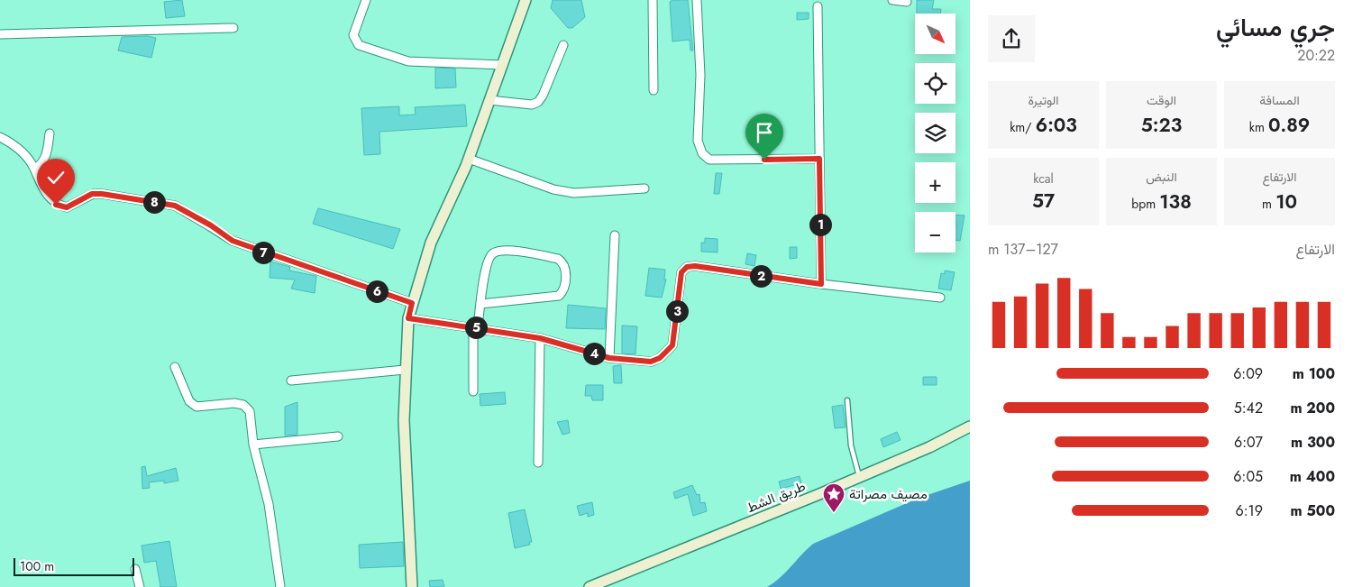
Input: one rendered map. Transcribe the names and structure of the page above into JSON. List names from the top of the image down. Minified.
{"streets":{"street":["طريق الشط"]},"places":{"place":["مصيف مصراتة"]},"scale_bar":"100 m","north":"bottom right","page":{"heading":["جري مسائي","20:22"],"map_buttons":["+","−"],"stats":[["المسافة","0.89 km"],["الوقت","5:23"],["الوتيرة","6:03 /km"],["الارتفاع","10 m"],["النبض","138 bpm"],["kcal","57"]],"pins":["8","1","7","2","6","3","5","4"],"chart":["الارتفاع","127–137 m"],"list":[{"name":"100 m","note":"6:09"},{"name":"200 m","note":"5:42"},{"name":"300 m","note":"6:07"},{"name":"400 m","note":"6:05"},{"name":"500 m","note":"6:19"}],"scale":"100 m"}}
